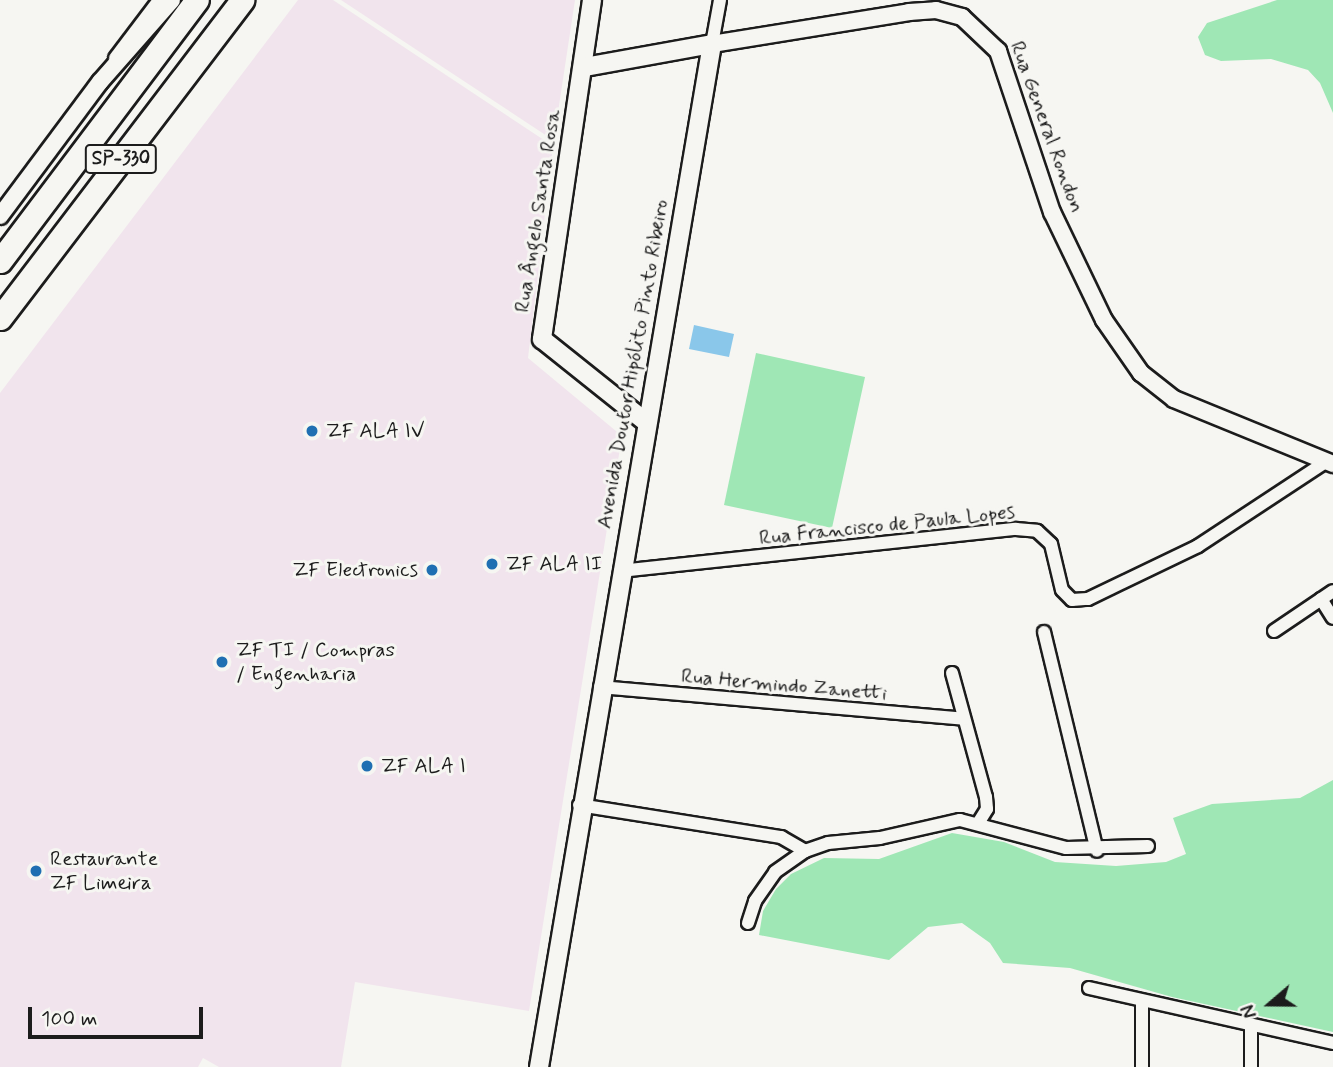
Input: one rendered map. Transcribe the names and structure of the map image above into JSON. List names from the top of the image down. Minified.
{"streets":{"highway":["SP-330"],"main road":["Rua General Rondon","Rua Ângelo Santa Rosa","Avenida Doutor Hipólito Pinto Ribeiro"],"street":["Rua Francisco de Paula Lopes","Rua Hermindo Zanetti"]},"crossings":[["Rua General Rondon","Rua Ângelo Santa Rosa"],["Rua General Rondon","Avenida Doutor Hipólito Pinto Ribeiro"],["Rua General Rondon","Rua Francisco de Paula Lopes"],["Rua Ângelo Santa Rosa","Avenida Doutor Hipólito Pinto Ribeiro"],["Avenida Doutor Hipólito Pinto Ribeiro","Rua Francisco de Paula Lopes"],["Avenida Doutor Hipólito Pinto Ribeiro","Rua Hermindo Zanetti"]],"places":["ZF ALA IV","ZF ALA II","ZF Electronics","ZF TI / Compras / Engenharia","ZF ALA I","Restaurante ZF Limeira"],"scale_bar":"100 m","north":"left"}
